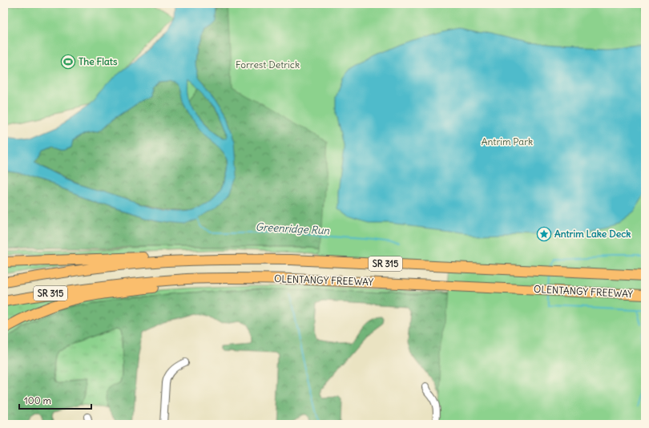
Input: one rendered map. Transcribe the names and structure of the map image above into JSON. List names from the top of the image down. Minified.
{"streets":{"highway":["SR 315","OLENTANGY FREEWAY"]},"water":["Greenridge Run"],"parks":["Forrest Detrick","Antrim Park"],"places":{"sports":["The Flats"],"place":["Antrim Lake Deck"]},"scale_bar":"100 m"}
